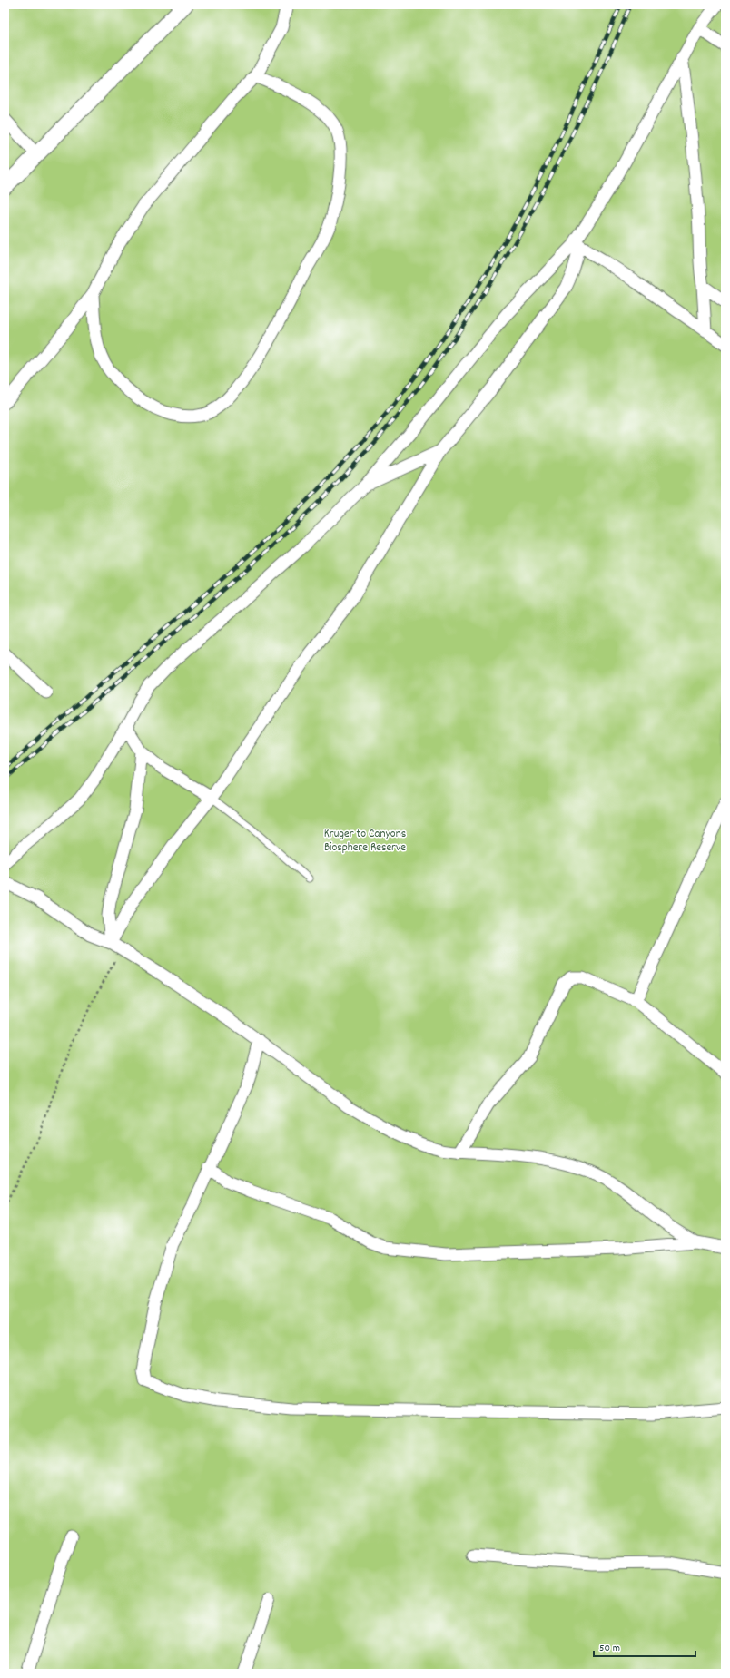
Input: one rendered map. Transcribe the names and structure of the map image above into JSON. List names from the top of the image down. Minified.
{"parks":["Kruger to Canyons Biosphere Reserve"],"scale_bar":"50 m"}
